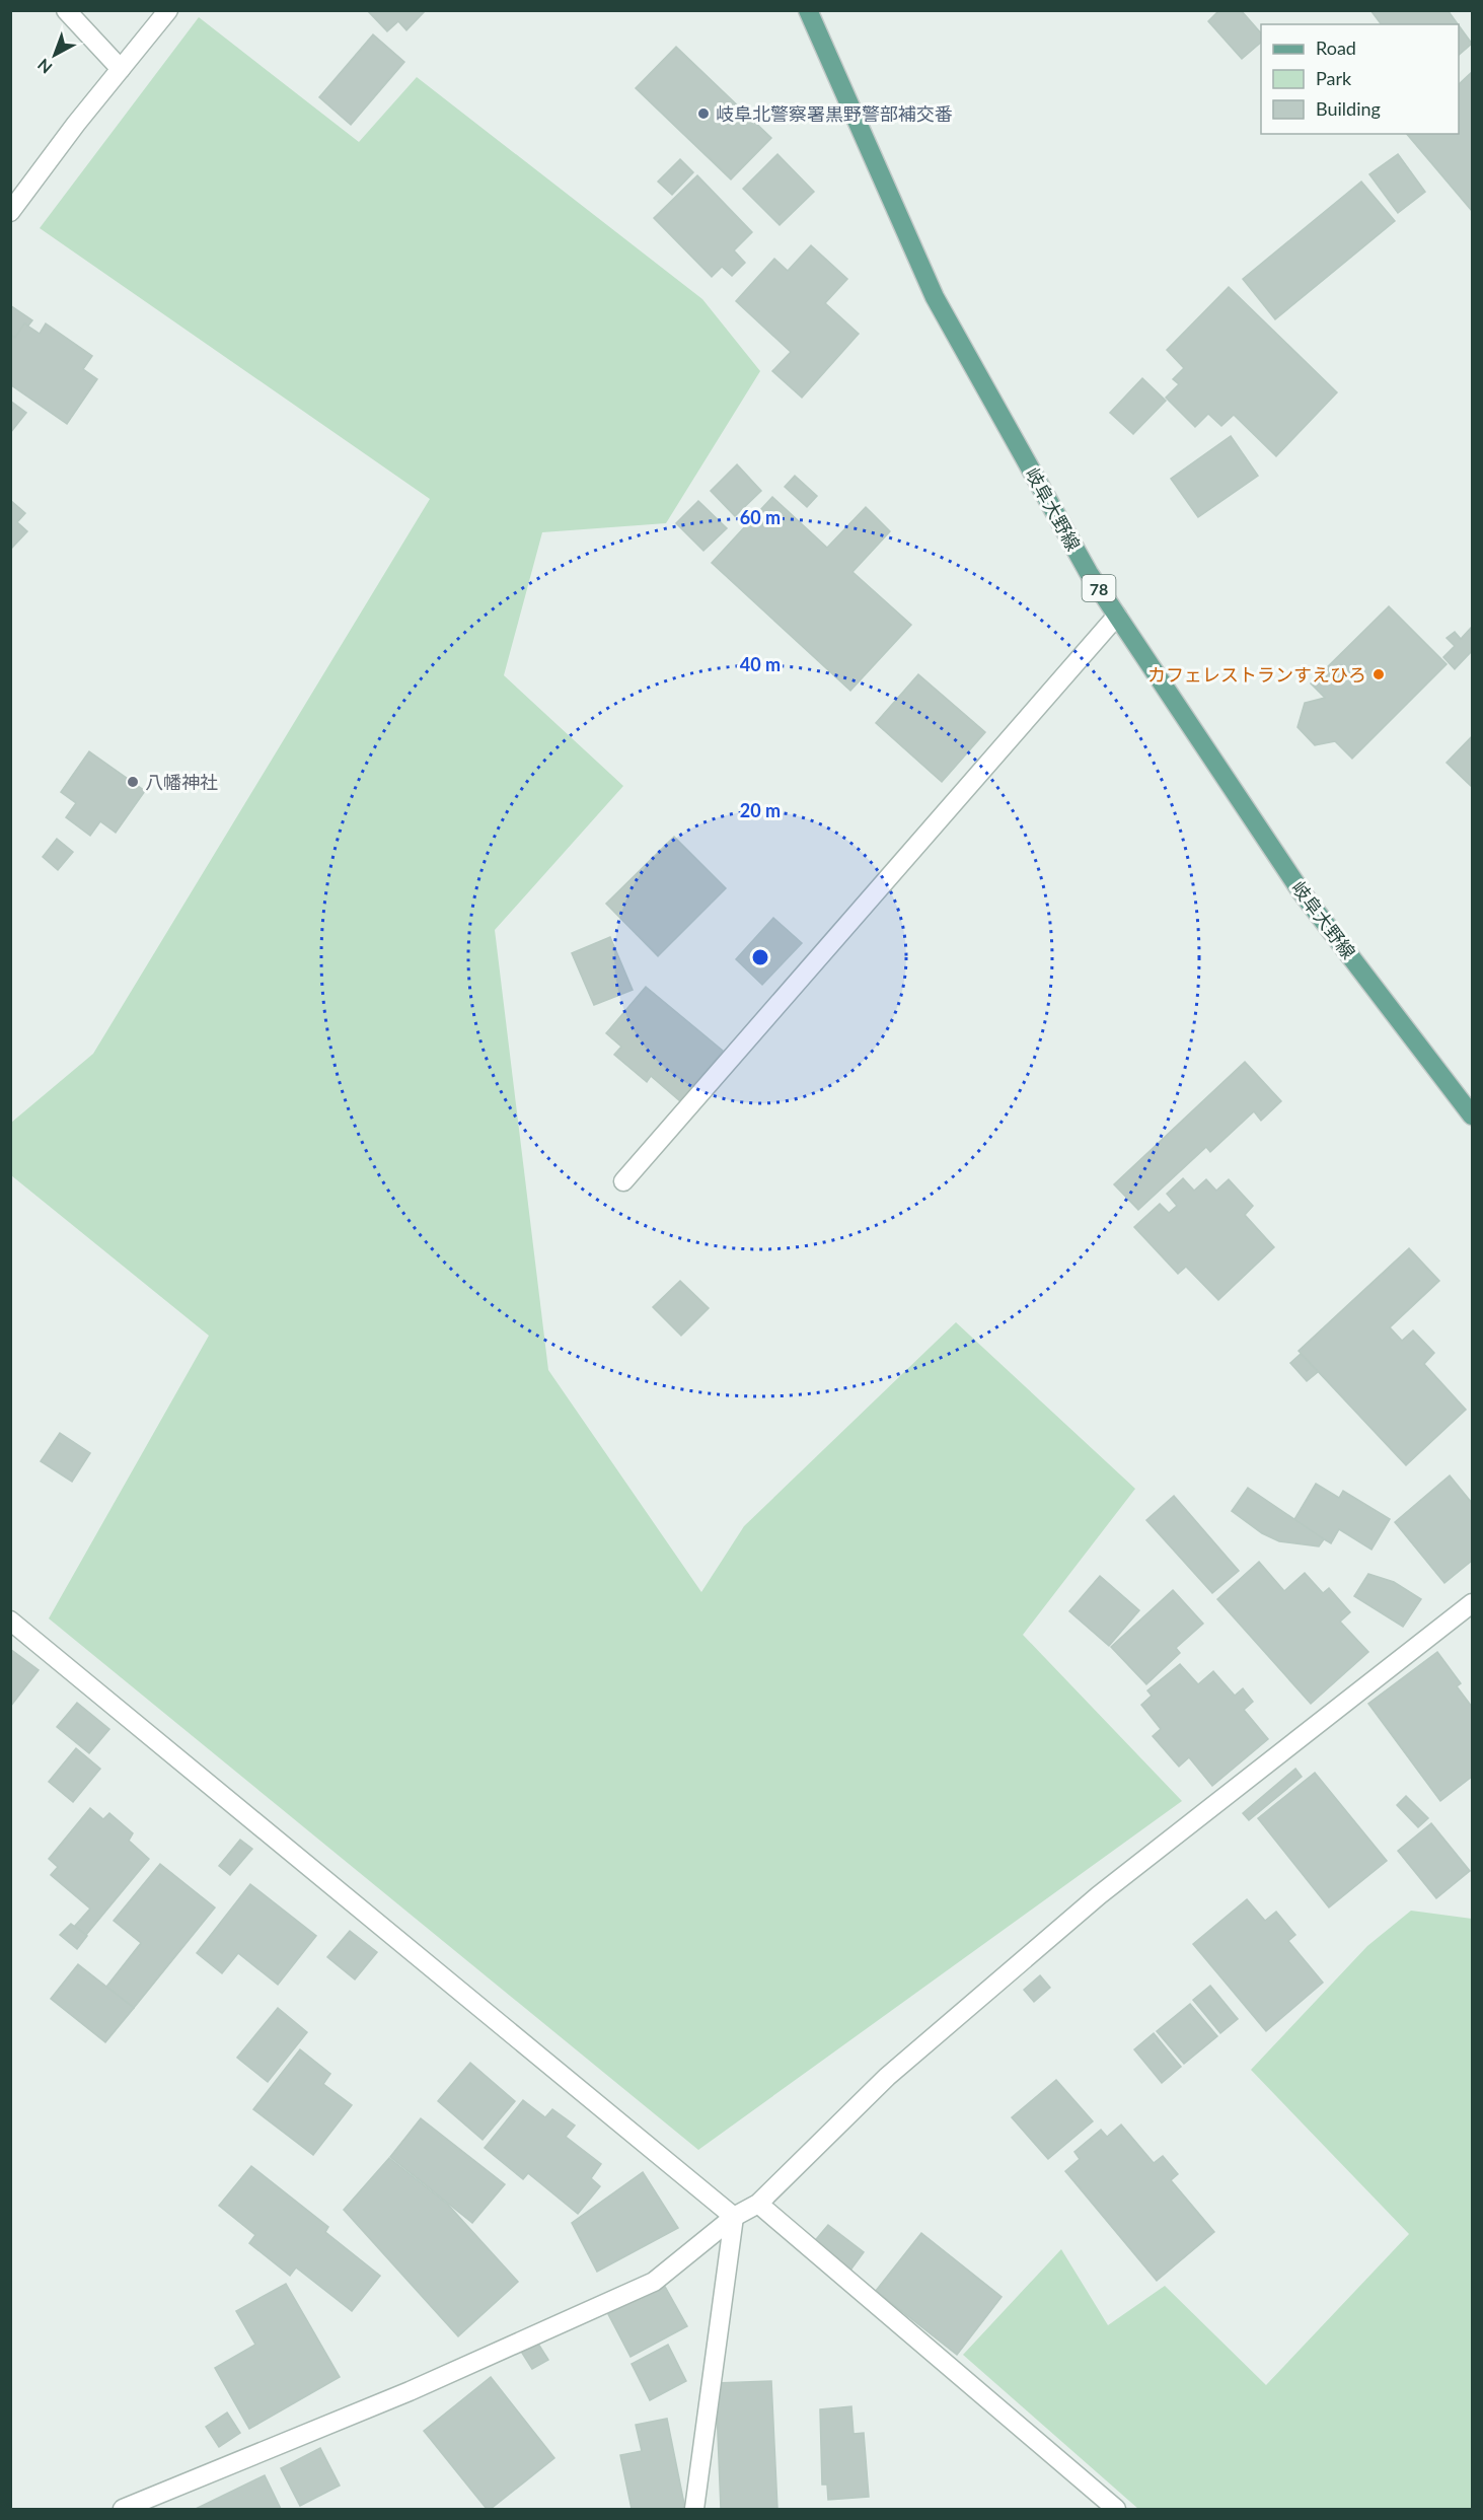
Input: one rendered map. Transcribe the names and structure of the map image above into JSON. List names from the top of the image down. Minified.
{"streets":{"main road":["岐阜大野線","78"]},"places":["岐阜北警察署黒野警部補交番","カフェレストランすえひろ","八幡神社"],"legend":["Road","Park","Building"],"north":"bottom left","rings":["60 m","40 m","20 m"]}
